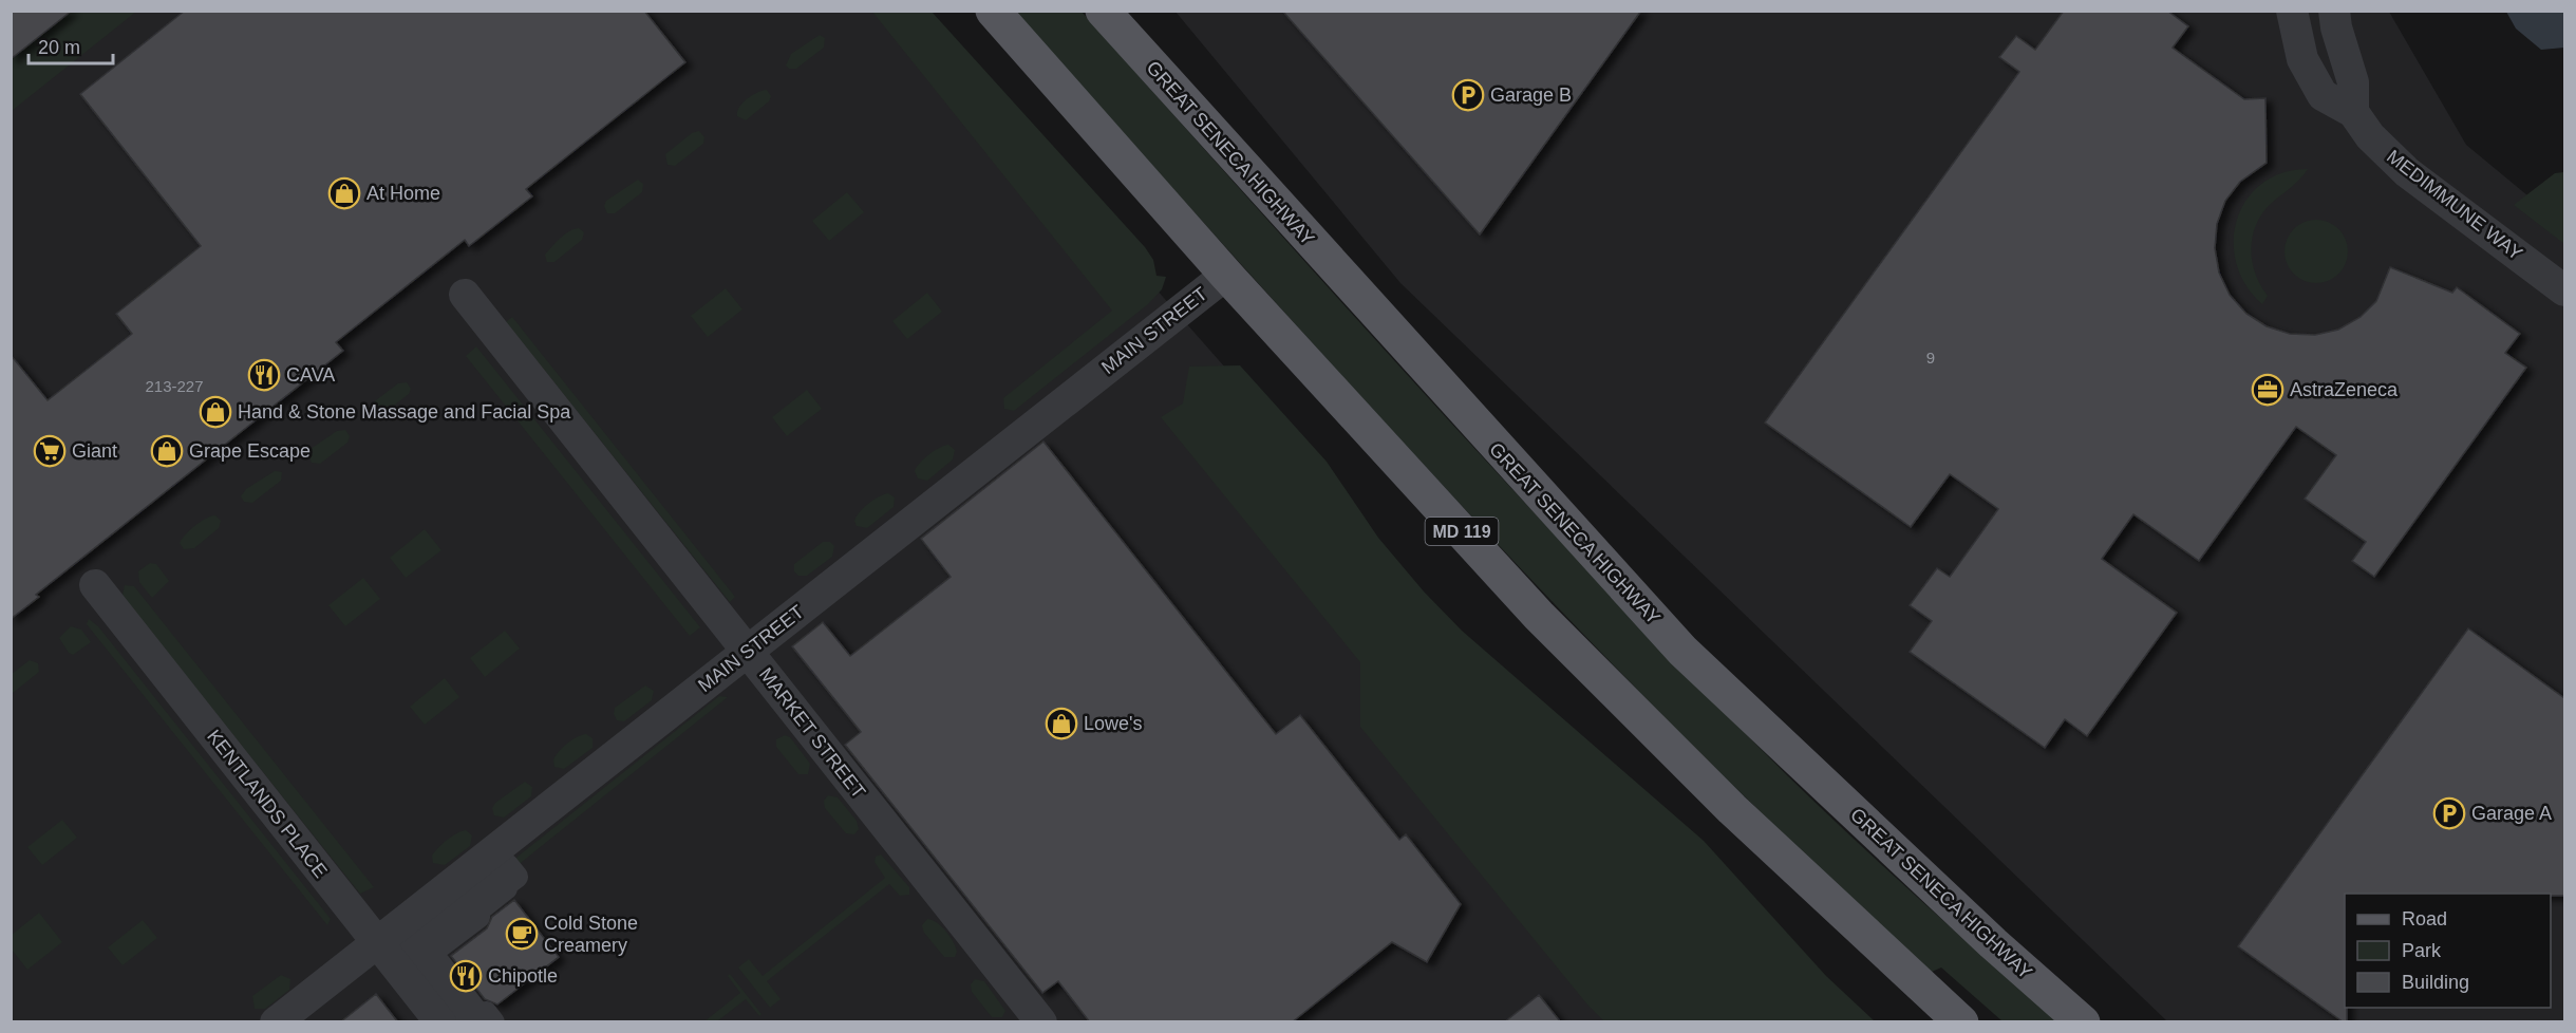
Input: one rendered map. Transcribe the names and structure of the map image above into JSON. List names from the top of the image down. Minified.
{"streets":{"main road":["GREAT SENECA HIGHWAY","MD 119"],"street":["MEDIMMUNE WAY","MAIN STREET","MARKET STREET","KENTLANDS PLACE"]},"crossings":[["MAIN STREET","MD 119"],["MAIN STREET","MARKET STREET"],["MAIN STREET","KENTLANDS PLACE"]],"places":{"parking":["Garage B","Garage A"],"shop":["At Home","Hand & Stone Massage and Facial Spa","Grape Escape","Lowe's"],"restaurant":["CAVA","Chipotle"],"office":["AstraZeneca"],"supermarket":["Giant"],"cafe":["Cold Stone Creamery"]},"house_numbers":["9","213-227"],"legend":["Road","Park","Building"],"scale_bar":"20 m"}
